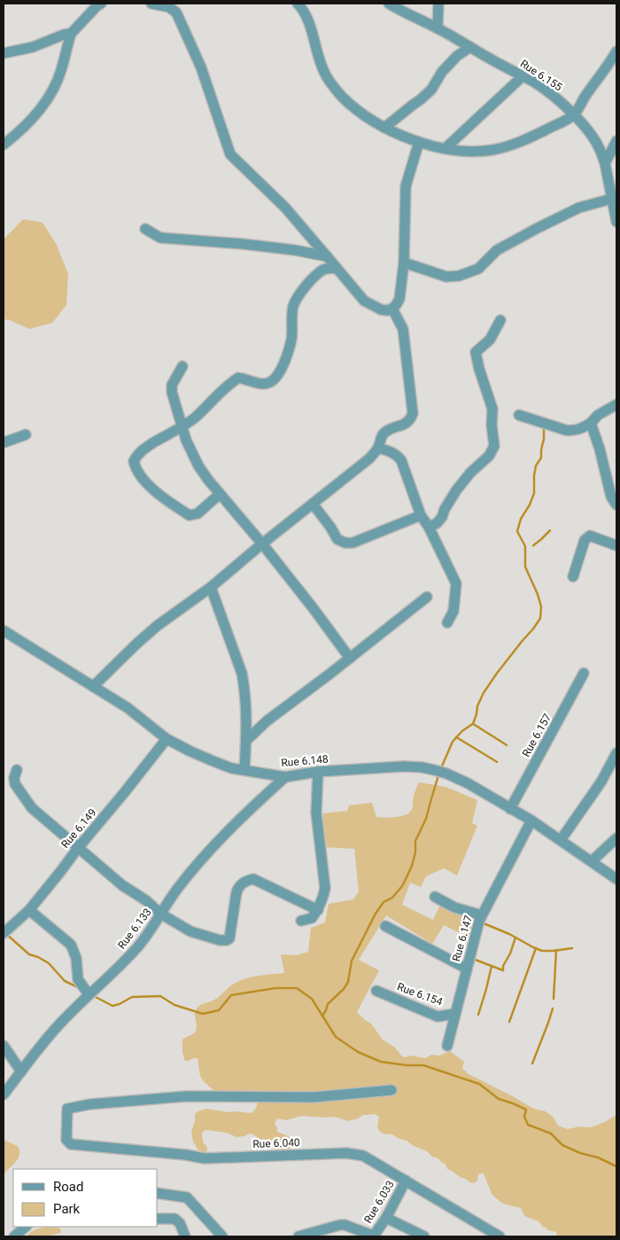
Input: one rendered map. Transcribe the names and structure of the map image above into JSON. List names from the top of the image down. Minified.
{"streets":{"street":["Rue 6.155","Rue 6.157","Rue 6.148","Rue 6.149","Rue 6.133","Rue 6.147","Rue 6.154","Rue 6.040","Rue 6.033"]},"crossings":[["Rue 6.157","Rue 6.148"],["Rue 6.148","Rue 6.149"],["Rue 6.148","Rue 6.133"],["Rue 6.148","Rue 6.147"],["Rue 6.147","Rue 6.154"],["Rue 6.040","Rue 6.033"]],"legend":["Road","Park"]}
